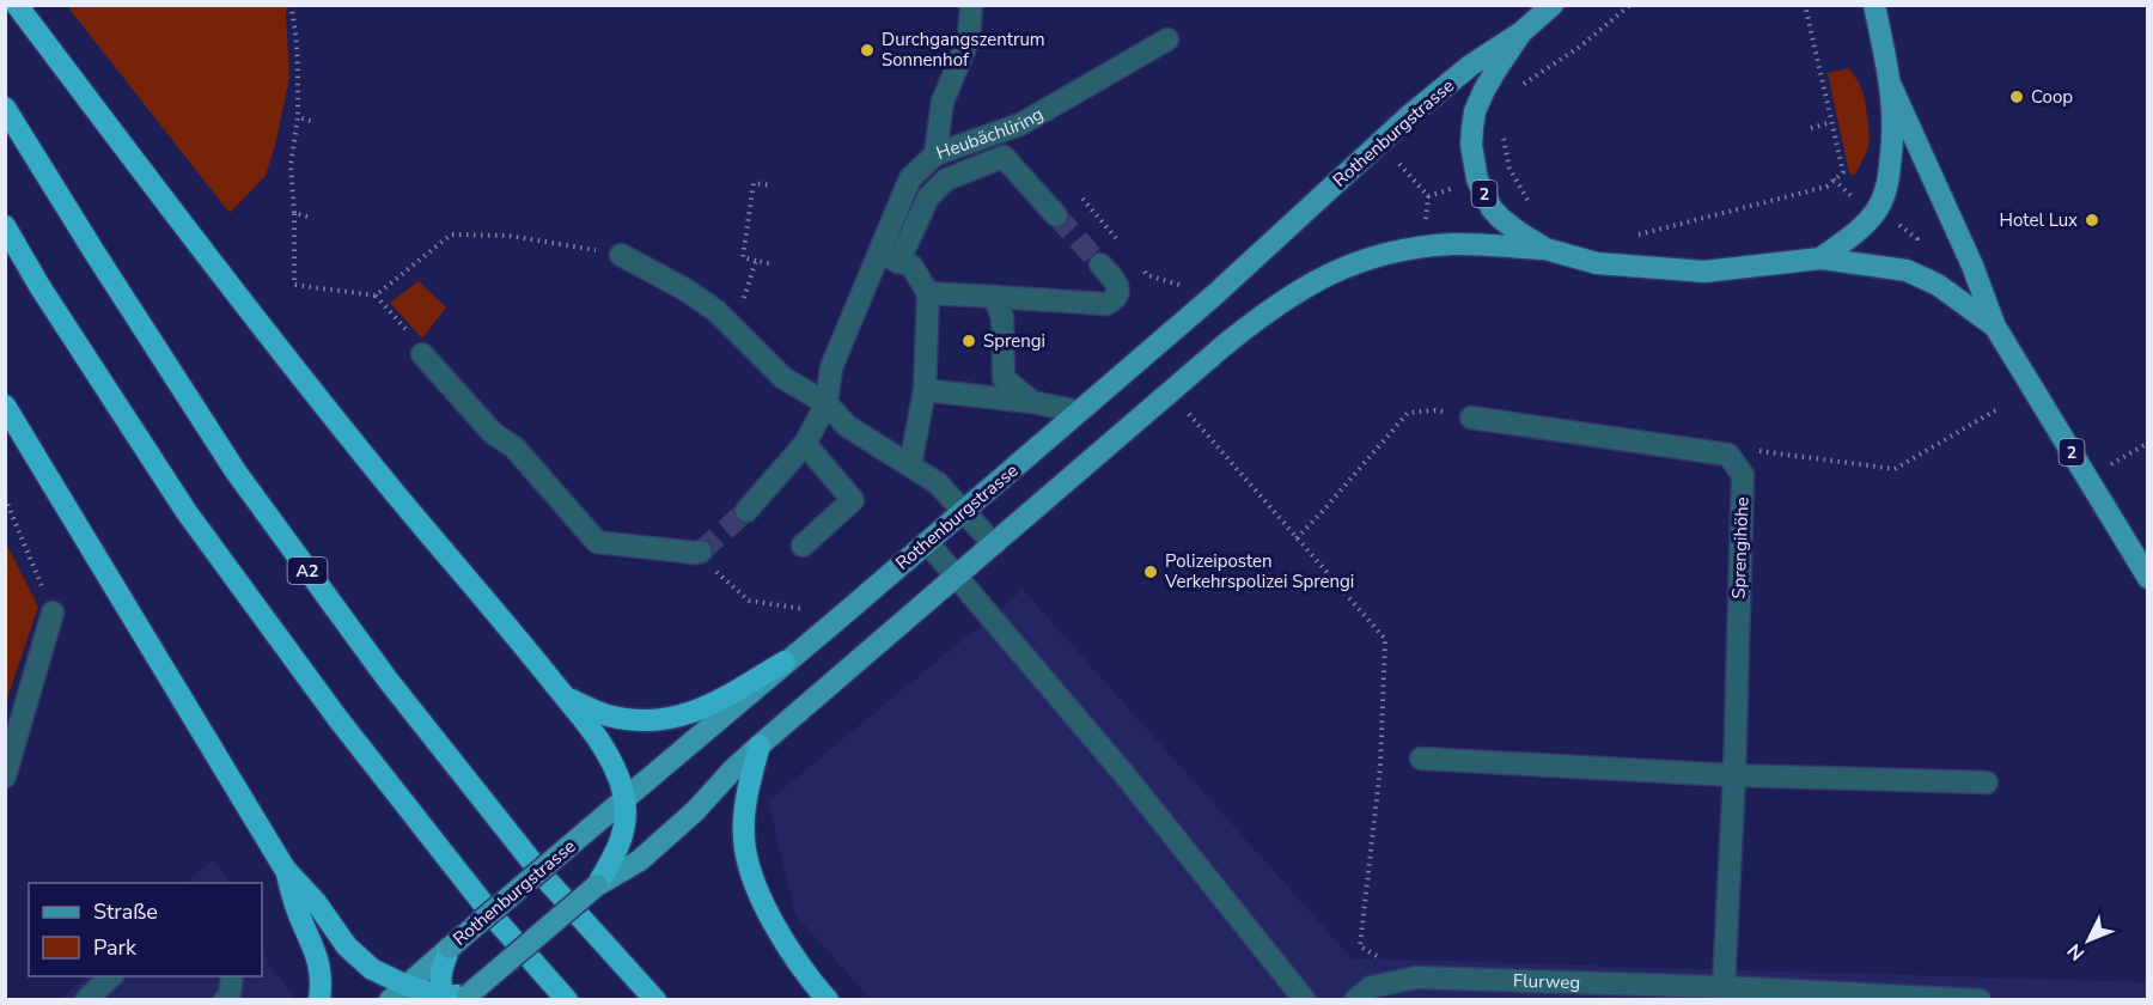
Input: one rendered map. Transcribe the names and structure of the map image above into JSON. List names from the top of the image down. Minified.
{"streets":{"highway":["A2"],"main road":["Rothenburgstrasse","2"],"street":["Heubächliring","Sprengihöhe","Flurweg"]},"crossings":[["Rothenburgstrasse","2"],["Sprengihöhe","Flurweg"]],"places":["Durchgangszentrum Sonnenhof","Coop","Hotel Lux","Sprengi","Polizeiposten Verkehrspolizei Sprengi"],"legend":["Straße","Park"],"north":"bottom left"}
